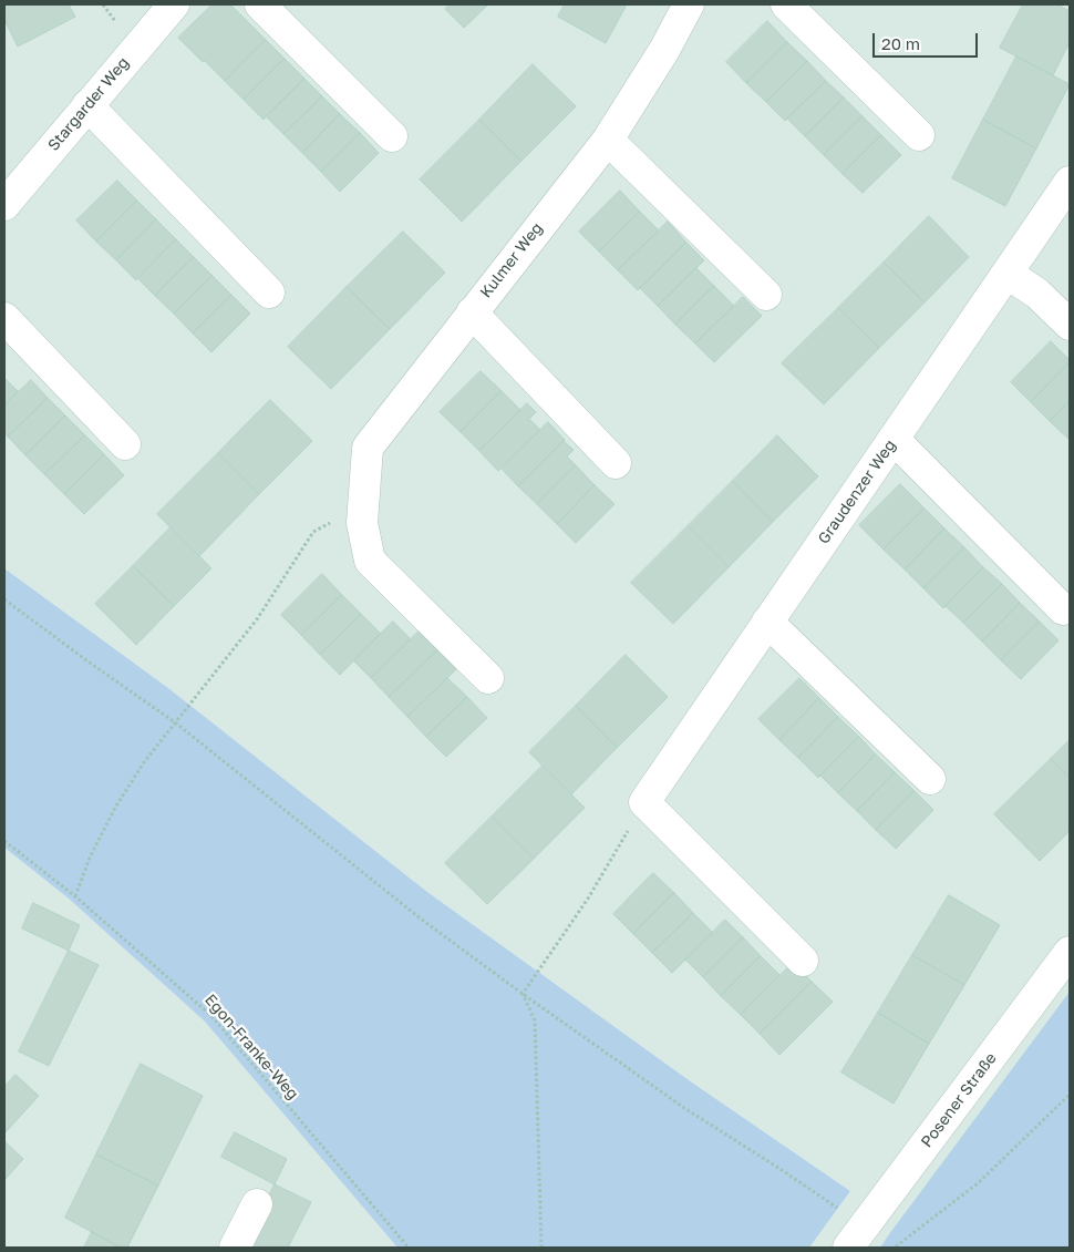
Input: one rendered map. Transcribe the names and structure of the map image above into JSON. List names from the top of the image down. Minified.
{"streets":{"street":["Stargarder Weg","Kulmer Weg","Graudenzer Weg","Posener Straße"],"path":["Egon-Franke-Weg"]},"scale_bar":"20 m"}
